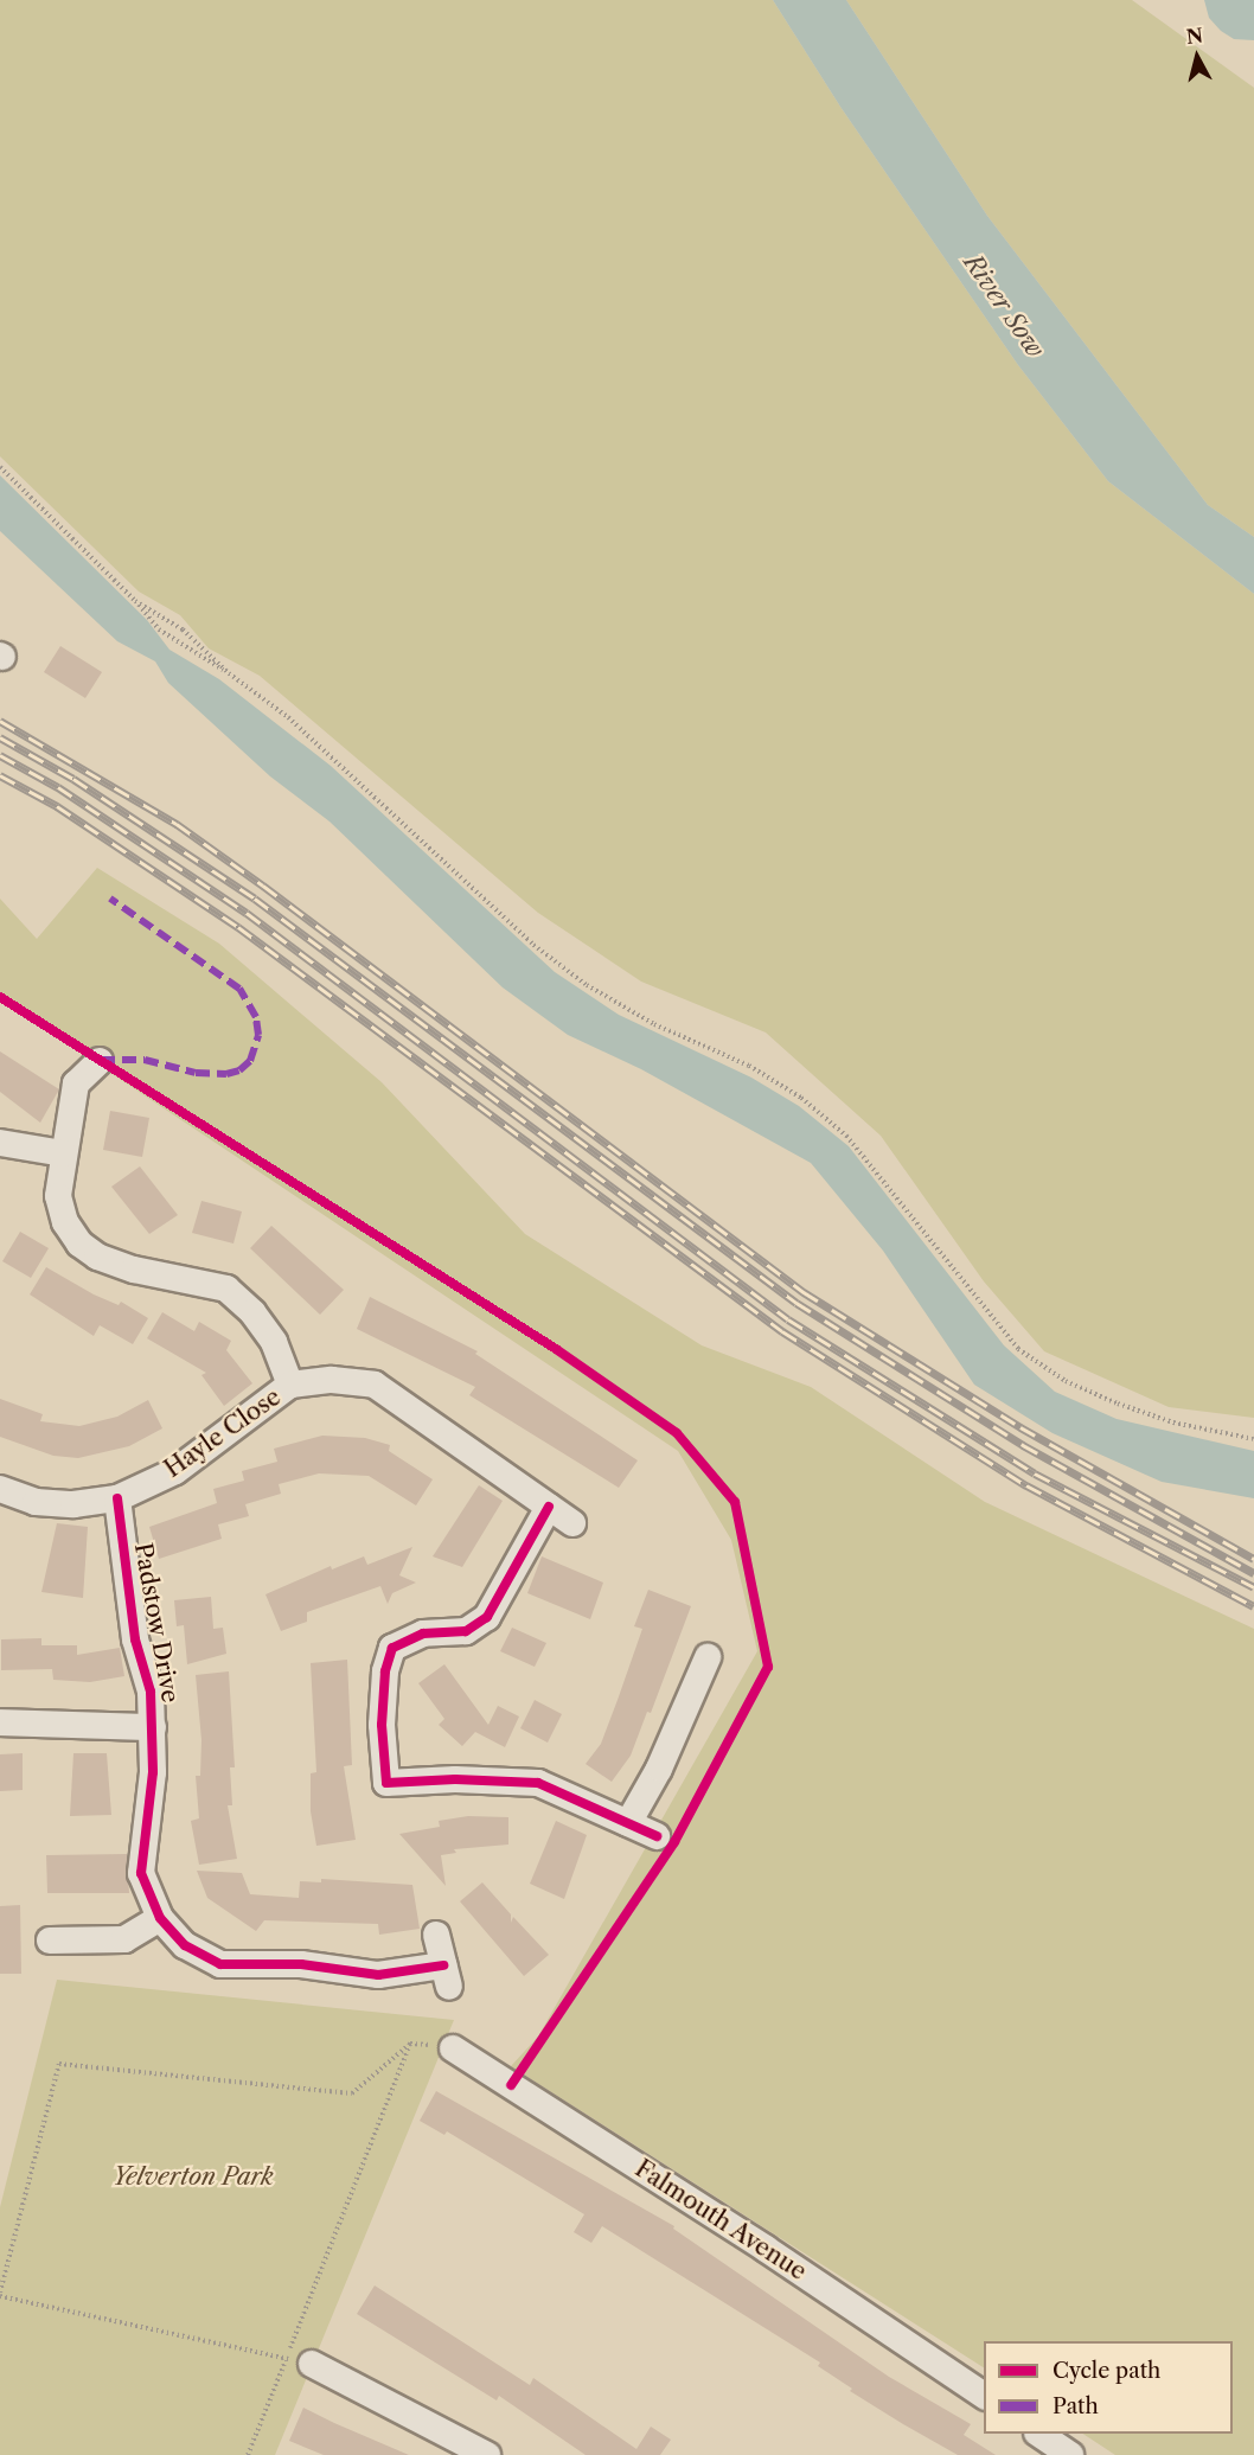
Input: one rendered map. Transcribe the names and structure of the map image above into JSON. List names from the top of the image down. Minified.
{"streets":{"street":["Hayle Close","Padstow Drive","Falmouth Avenue"]},"crossings":[["Hayle Close","Padstow Drive"]],"water":["River Sow"],"parks":["Yelverton Park"],"legend":["Cycle path","Path"],"north":"top"}
